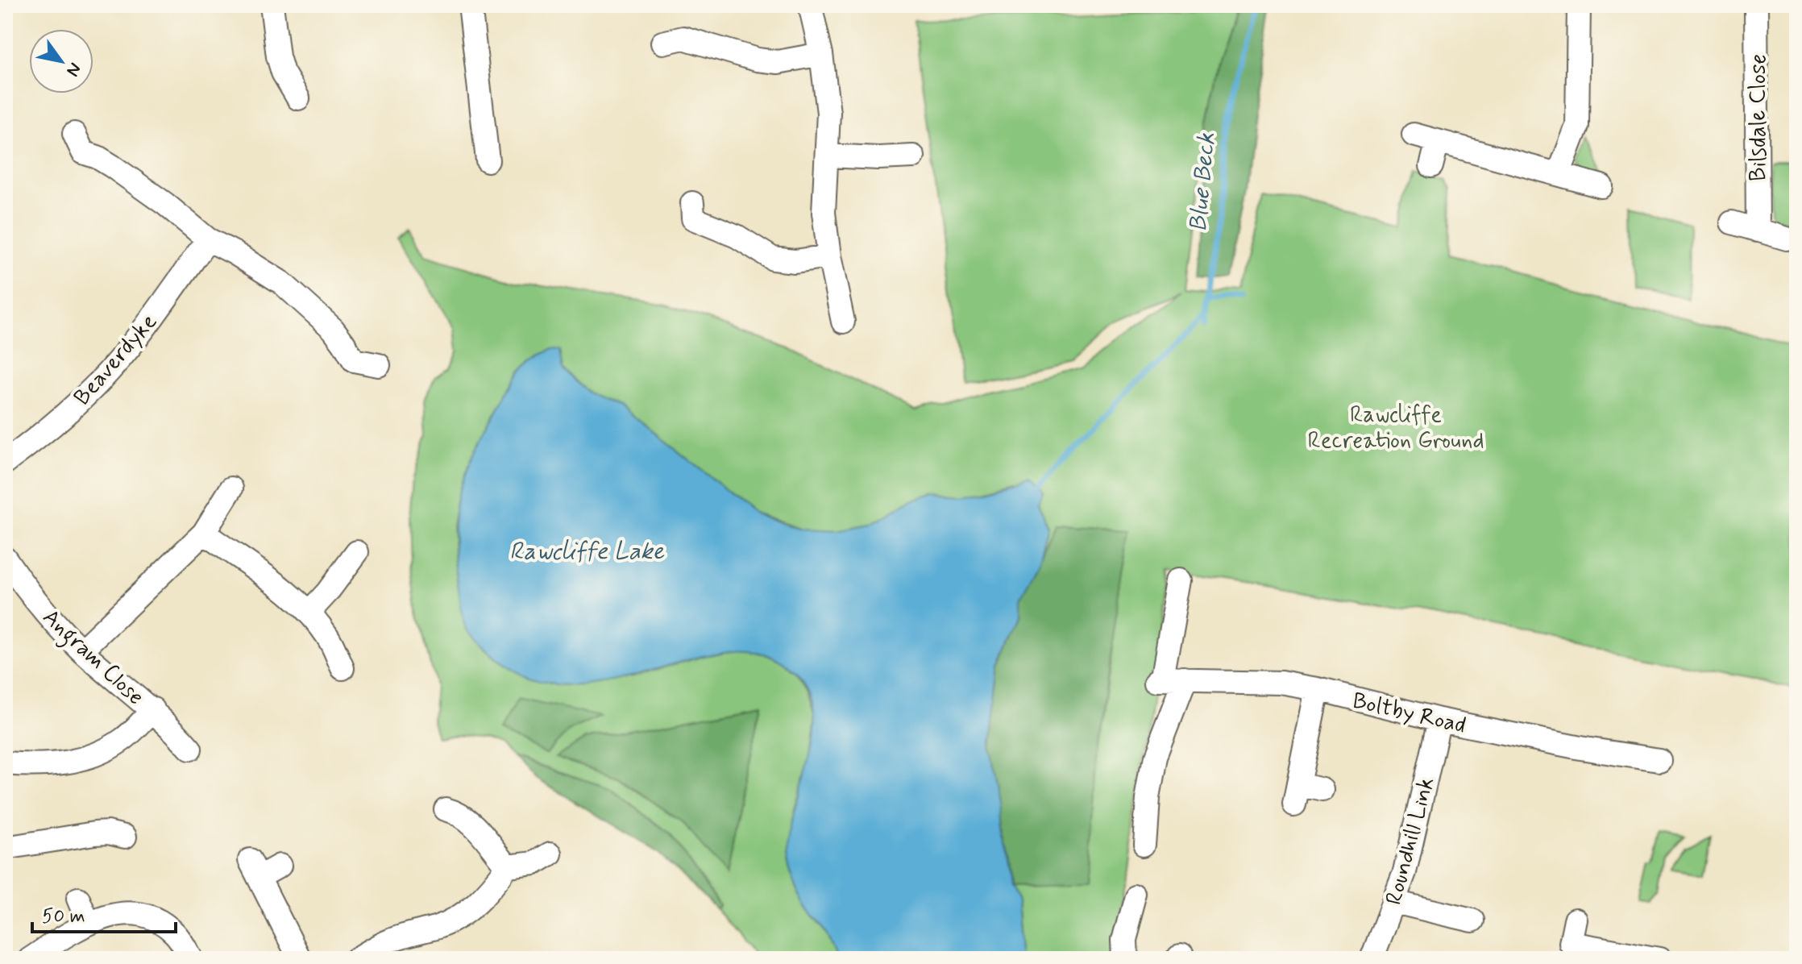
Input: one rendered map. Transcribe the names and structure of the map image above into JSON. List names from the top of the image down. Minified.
{"streets":{"street":["Bilsdale Close","Beaverdyke","Angram Close","Boltby Road","Roundhill Link"]},"crossings":[["Boltby Road","Roundhill Link"]],"water":["Blue Beck","Rawcliffe Lake"],"parks":["Rawcliffe Recreation Ground"],"scale_bar":"50 m","north":"bottom right"}
